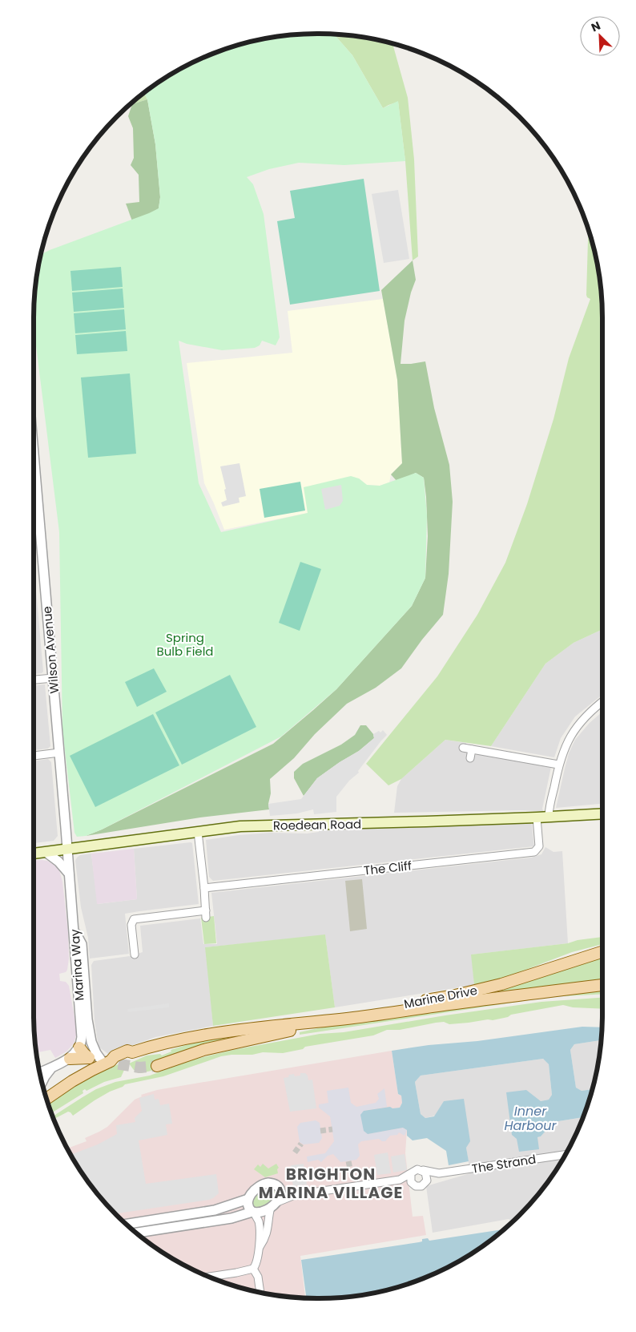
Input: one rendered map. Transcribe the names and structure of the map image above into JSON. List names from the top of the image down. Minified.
{"streets":{"main road":["Roedean Road","Marine Drive"],"street":["Wilson Avenue","The Cliff","Marina Way","The Strand"]},"crossings":[["Wilson Avenue","Roedean Road"],["Wilson Avenue","Marina Way"],["Roedean Road","The Cliff"],["Roedean Road","Marina Way"]],"districts":["BRIGHTON MARINA VILLAGE"],"water":["Inner Harbour"],"parks":["Spring Bulb Field"],"north":"top left"}
